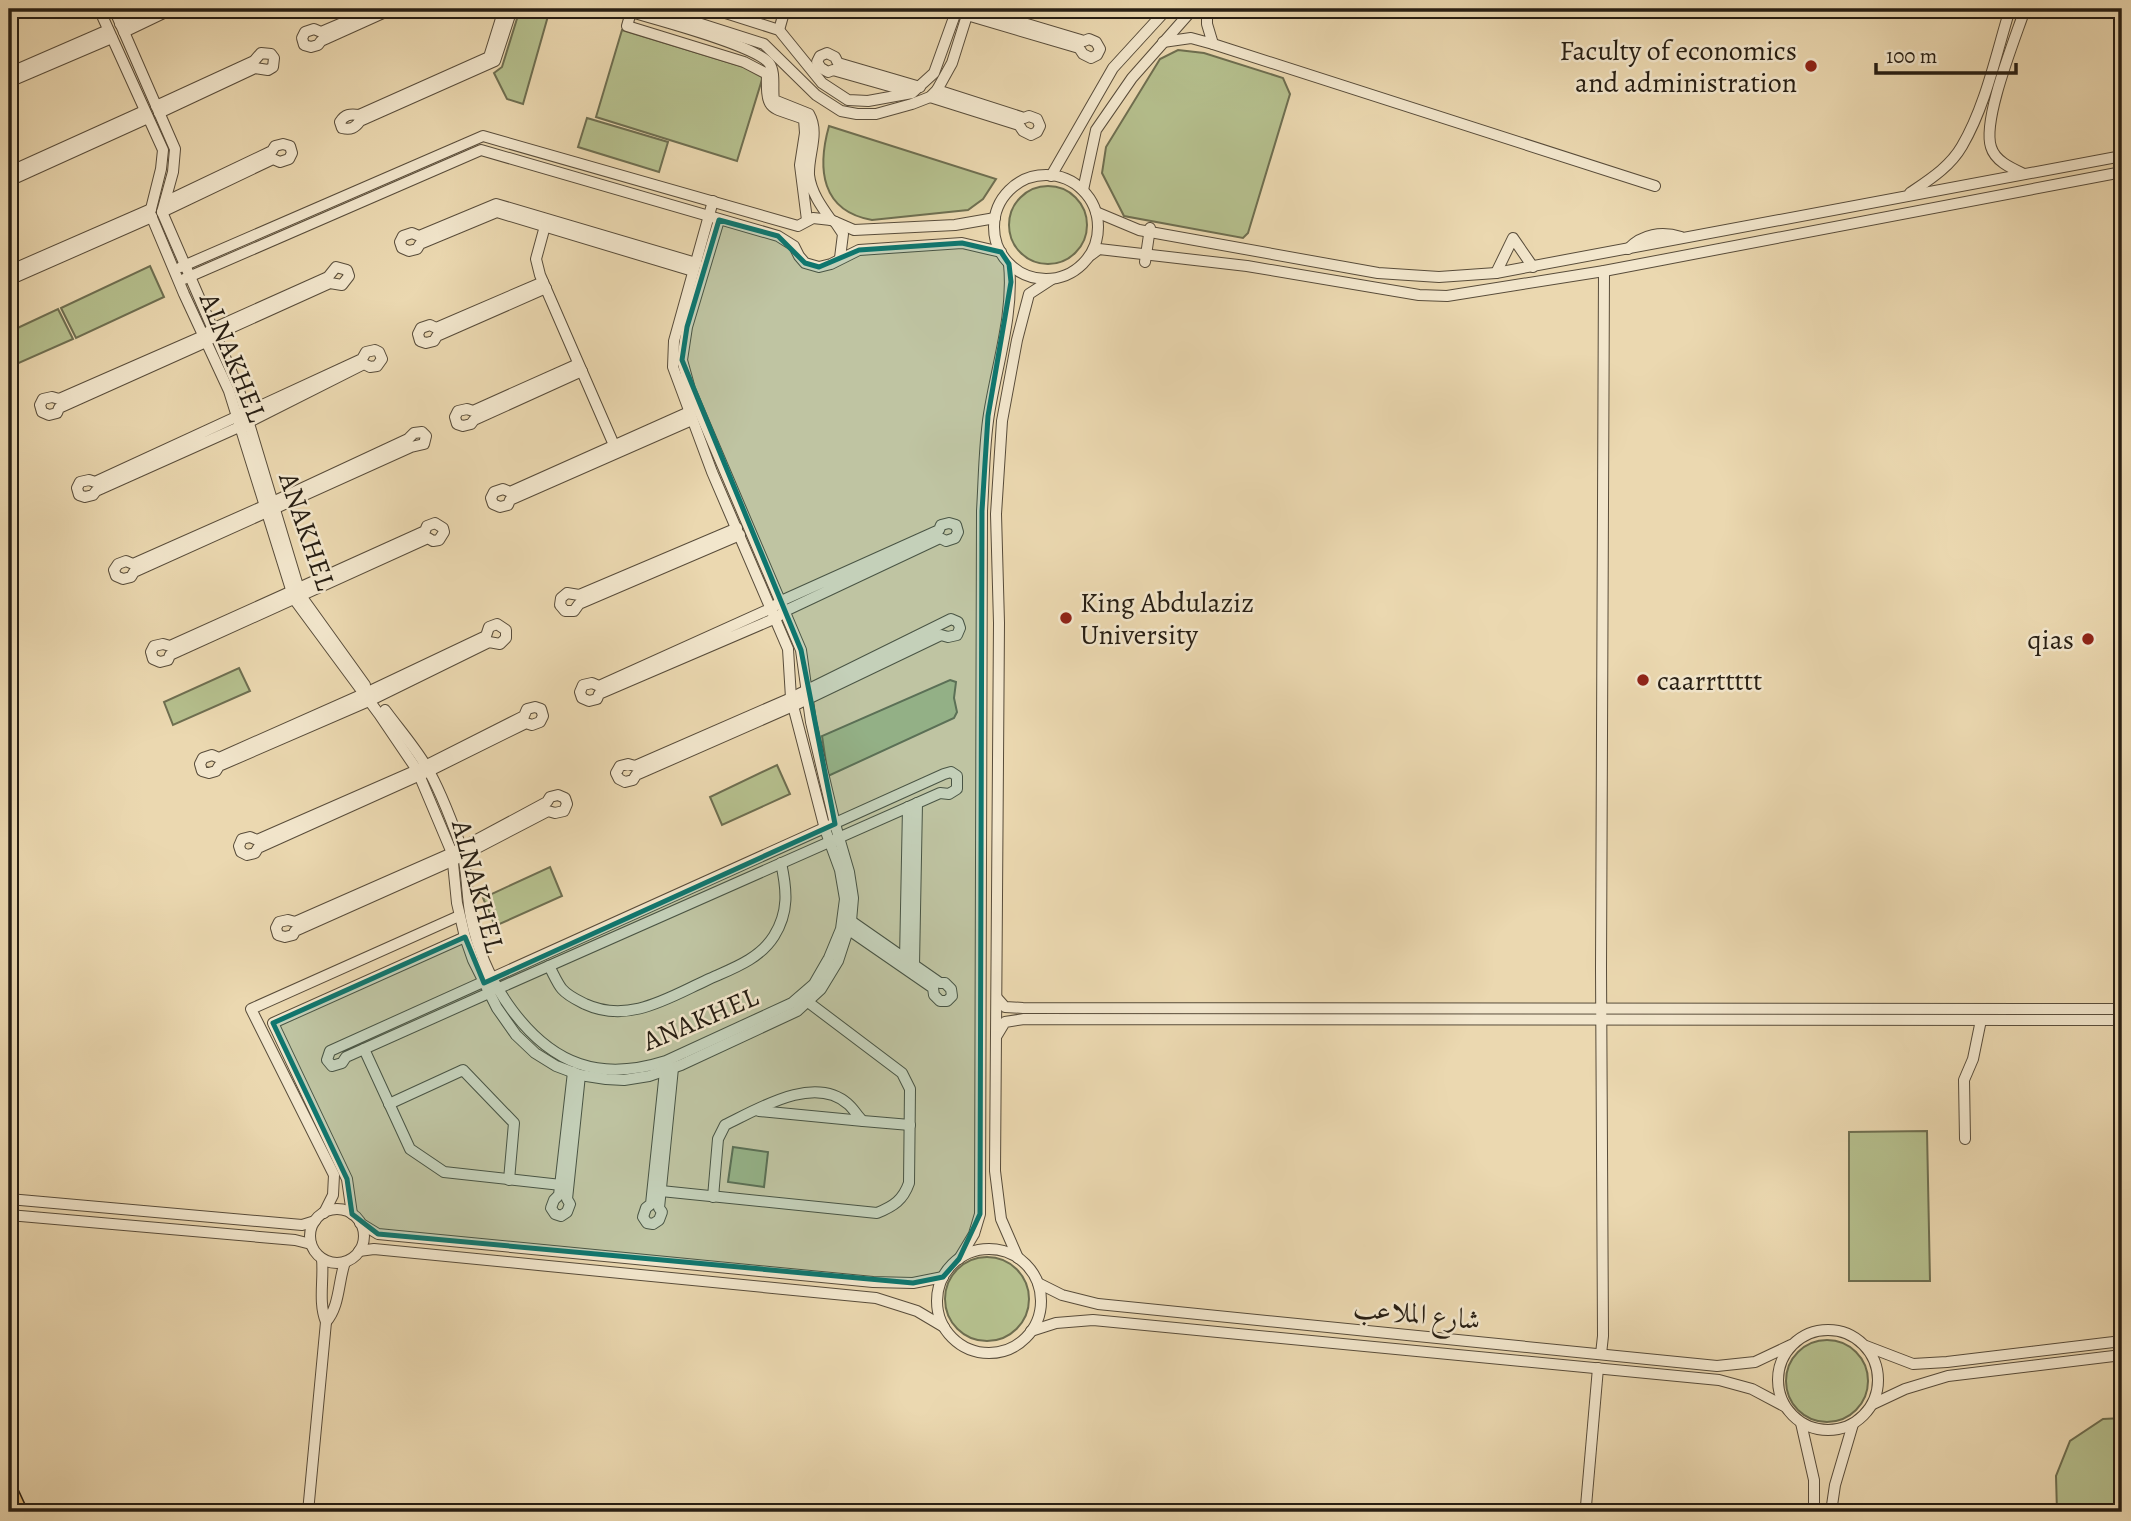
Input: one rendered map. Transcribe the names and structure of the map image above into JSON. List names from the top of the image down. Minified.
{"streets":{"street":["ALNAKHEL","ANAKHEL","شارع الملاعب"]},"crossings":[["ALNAKHEL","ANAKHEL"]],"places":["Faculty of economics and administration","King Abdulaziz University","qias","caarrttttt"],"scale_bar":"100 m"}
